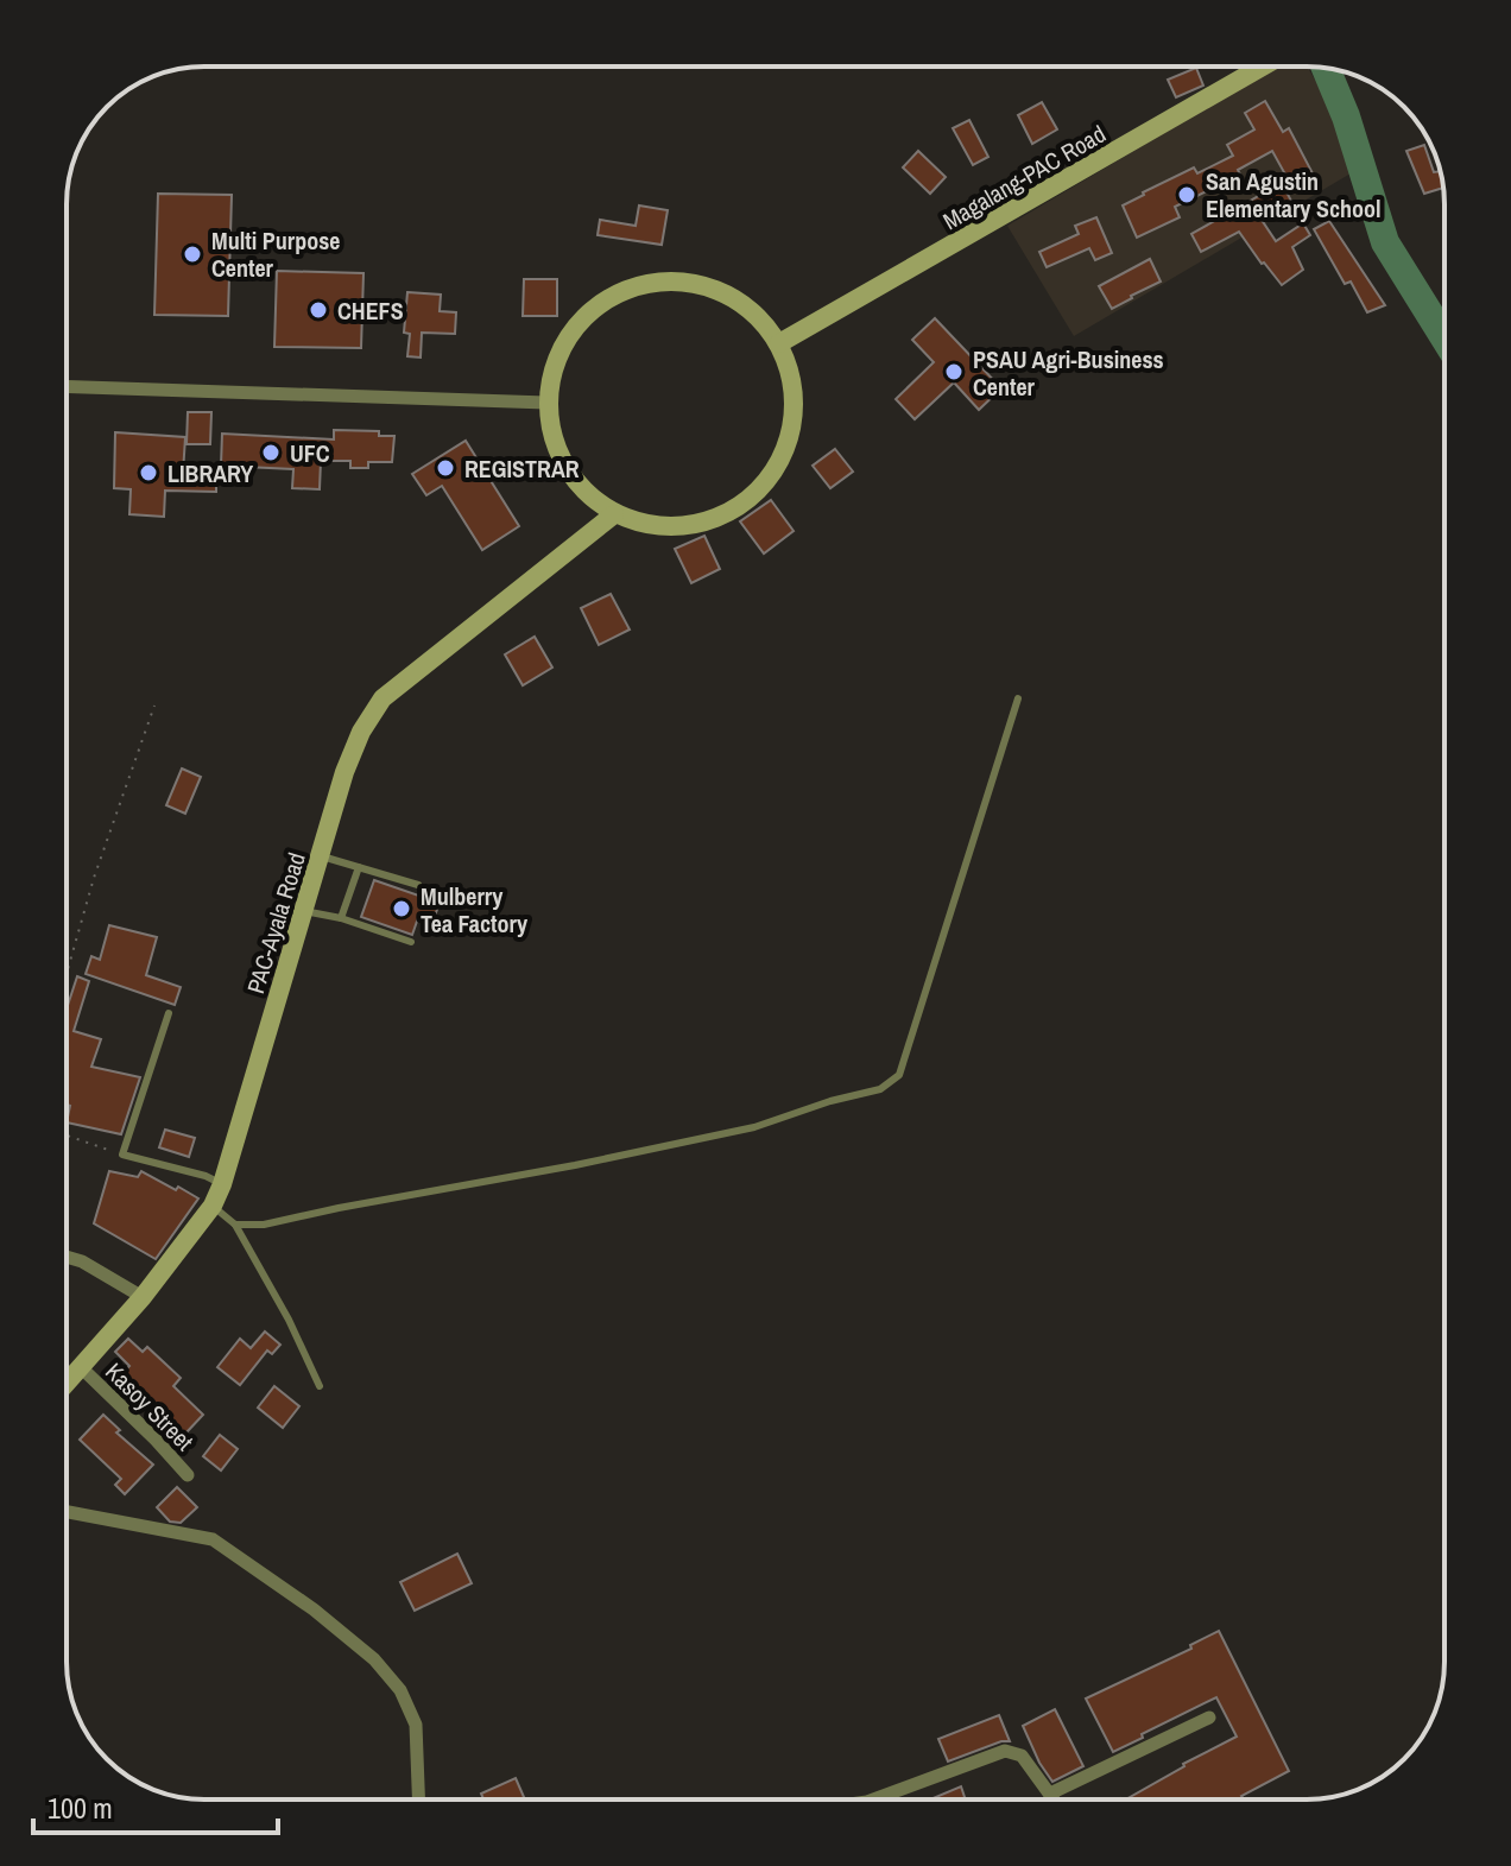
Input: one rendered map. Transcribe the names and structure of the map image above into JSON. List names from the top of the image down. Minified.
{"streets":{"street":["Magalang-PAC Road","PAC-Ayala Road","Kasoy Street"]},"crossings":[["Magalang-PAC Road","PAC-Ayala Road"],["PAC-Ayala Road","Kasoy Street"]],"places":["San Agustin Elementary School","Multi Purpose Center","CHEFS","PSAU Agri-Business Center","UFC","REGISTRAR","LIBRARY","Mulberry Tea Factory"],"scale_bar":"100 m"}
